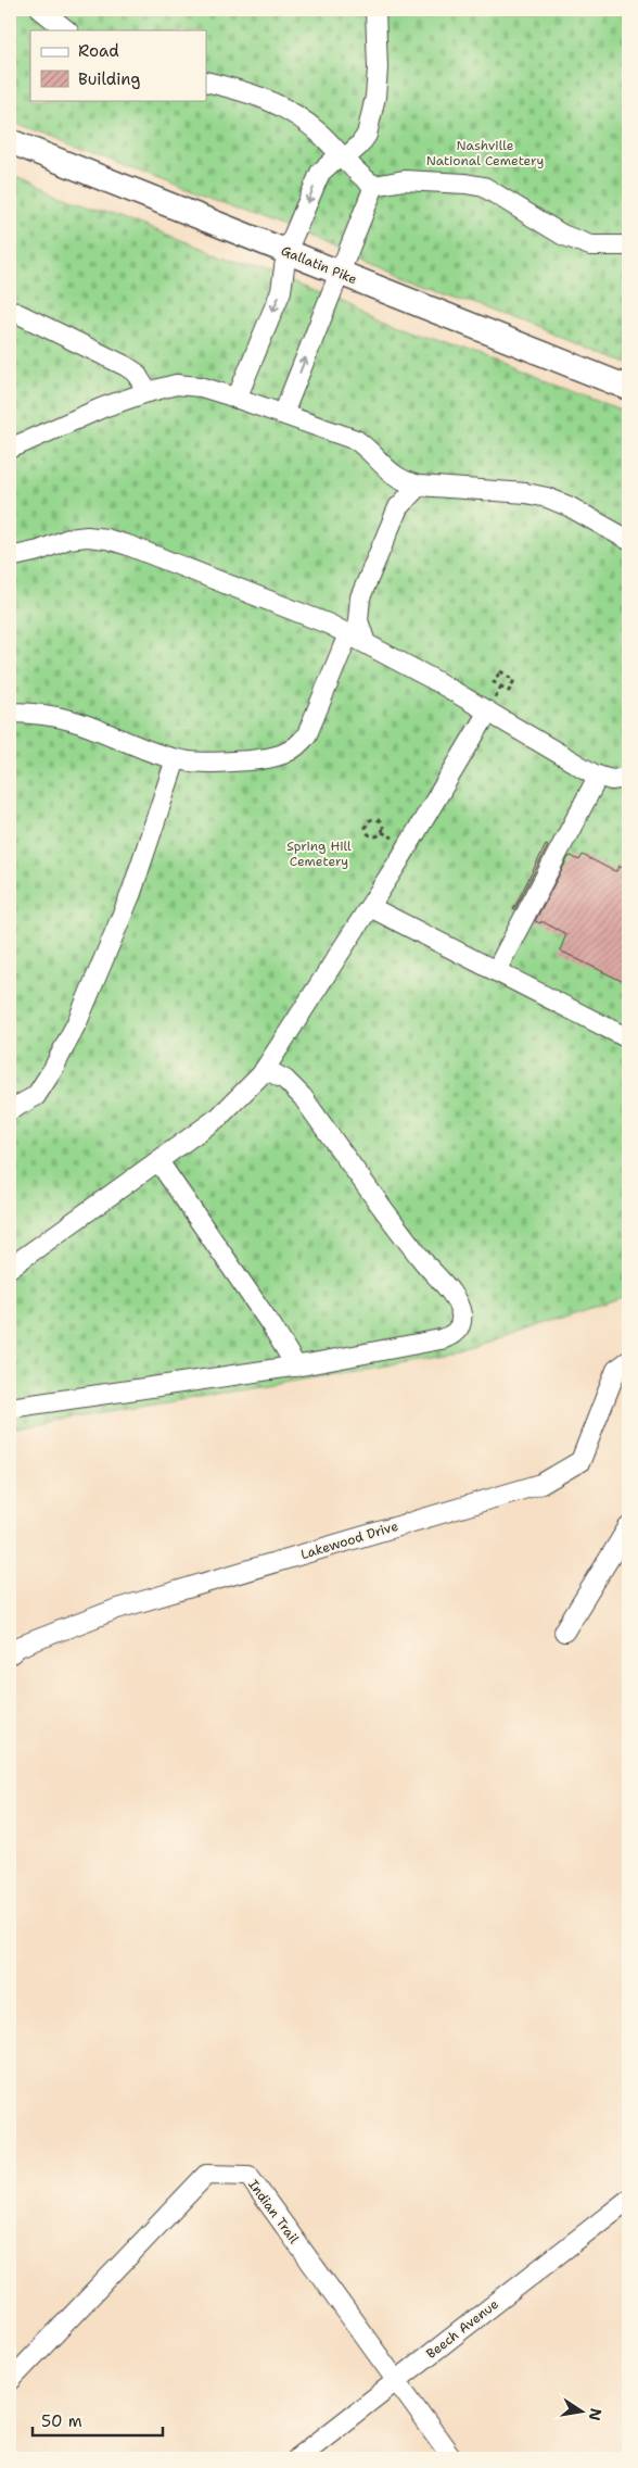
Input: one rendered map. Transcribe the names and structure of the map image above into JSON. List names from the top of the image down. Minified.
{"streets":{"main road":["Gallatin Pike"],"street":["Lakewood Drive","Indian Trail","Beech Avenue"]},"crossings":[["Indian Trail","Beech Avenue"]],"parks":["Nashville National Cemetery","Spring Hill Cemetery"],"legend":["Road","Building"],"scale_bar":"50 m","north":"right"}
